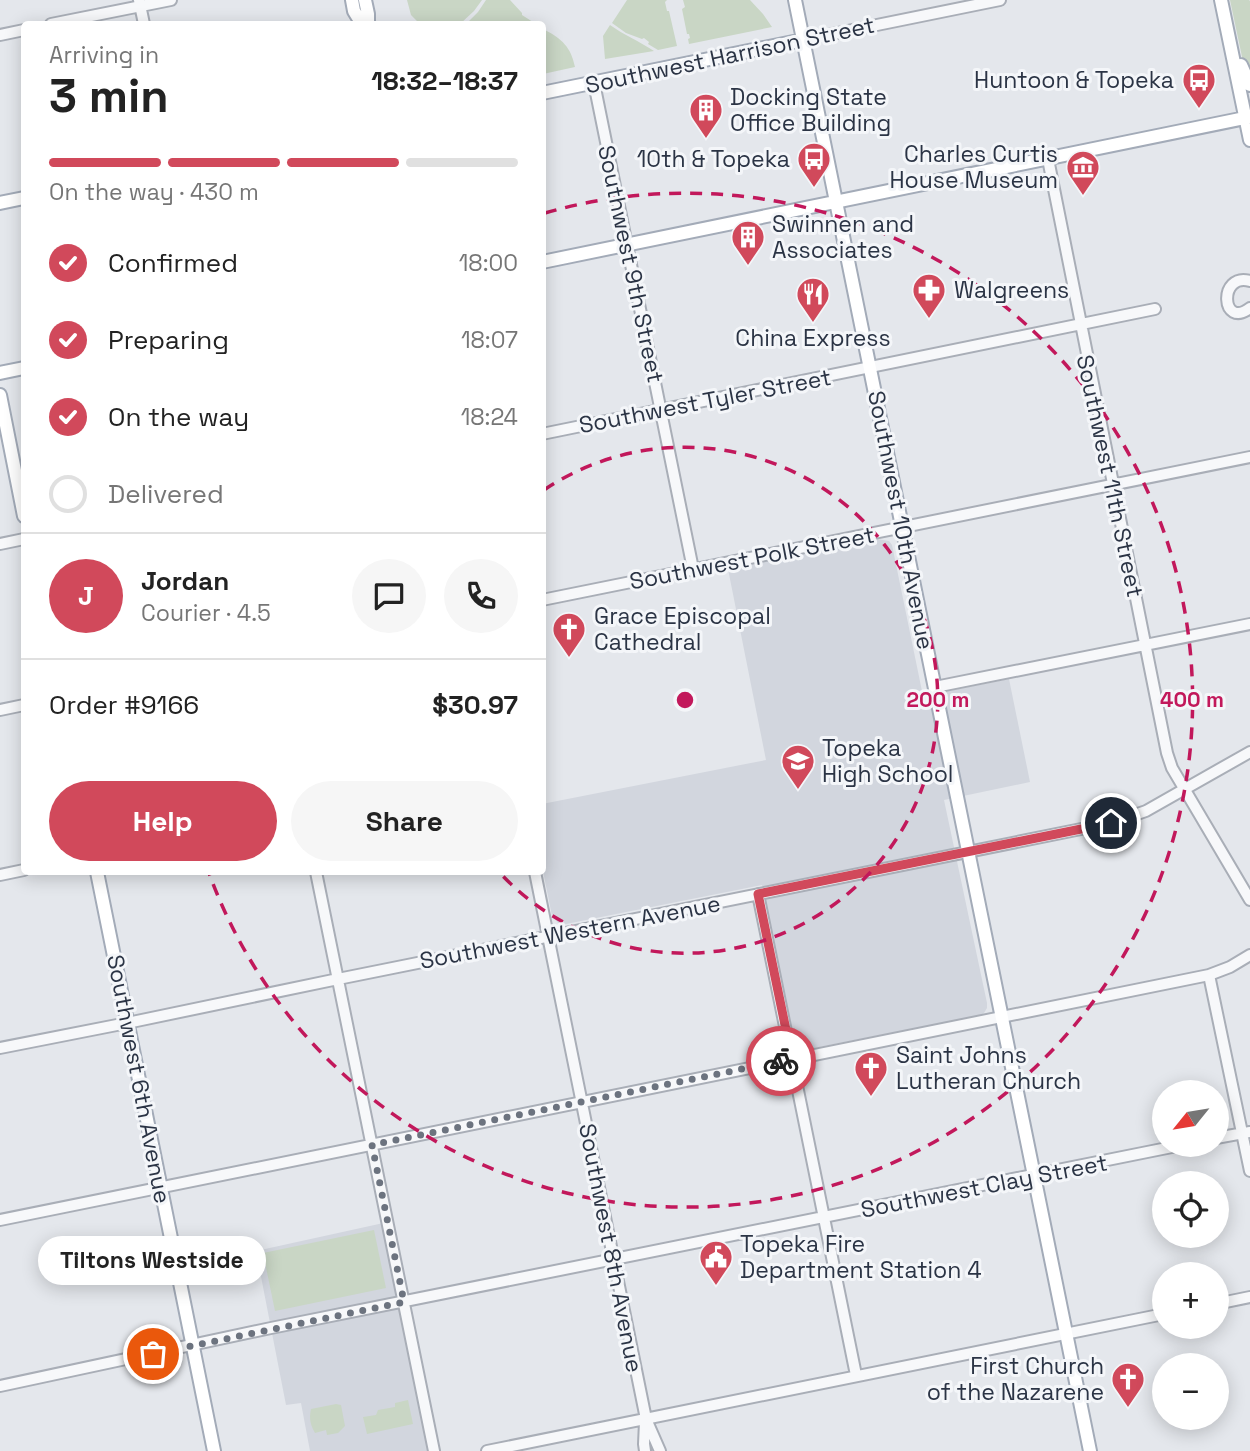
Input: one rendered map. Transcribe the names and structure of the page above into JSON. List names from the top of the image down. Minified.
{"streets":{"main road":["Southwest Harrison Street","Southwest 10th Avenue","Southwest 6th Avenue"],"street":["Southwest 9th Street","Southwest Tyler Street","Southwest 11th Street","Southwest Polk Street","Southwest Western Avenue","Southwest Clay Street","Southwest 8th Avenue"]},"crossings":[["Southwest Harrison Street","Southwest 9th Street"],["Southwest Harrison Street","Southwest 10th Avenue"],["Southwest 9th Street","Southwest Tyler Street"],["Southwest 9th Street","Southwest Polk Street"],["Southwest Tyler Street","Southwest 11th Street"],["Southwest Tyler Street","Southwest 10th Avenue"],["Southwest 11th Street","Southwest Polk Street"],["Southwest 11th Street","Southwest Western Avenue"],["Southwest 10th Avenue","Southwest Polk Street"],["Southwest 10th Avenue","Southwest Western Avenue"],["Southwest 10th Avenue","Southwest Clay Street"],["Southwest Western Avenue","Southwest 6th Avenue"],["Southwest Western Avenue","Southwest 8th Avenue"],["Southwest 6th Avenue","Southwest Clay Street"],["Southwest Clay Street","Southwest 8th Avenue"]],"places":{"bus stop":["Huntoon & Topeka","10th & Topeka"],"building":["Docking State Office Building","Swinnen and Associates"],"museum":["Charles Curtis House Museum"],"pharmacy":["Walgreens"],"restaurant":["China Express"],"church":["Grace Episcopal Cathedral","Saint Johns Lutheran Church","First Church of the Nazarene"],"school or university":["Topeka High School"],"public building":["Topeka Fire Department Station 4"],"other":["Tiltons Westside"]},"north":"bottom left","page":{"heading":["3 min","Arriving in","18:32–18:37"],"panel":["Jordan","Courier · 4.5","Order #9166","$30.97"],"bar":"On the way · 430 m","list":[["Confirmed","18:00"],["Preparing","18:07"],["On the way","18:24"],"Delivered"],"round":"J","buttons":["Help","Share"],"map_buttons":["+","−"],"bubble":"Tiltons Westside"},"rings":["200 m","400 m"]}
